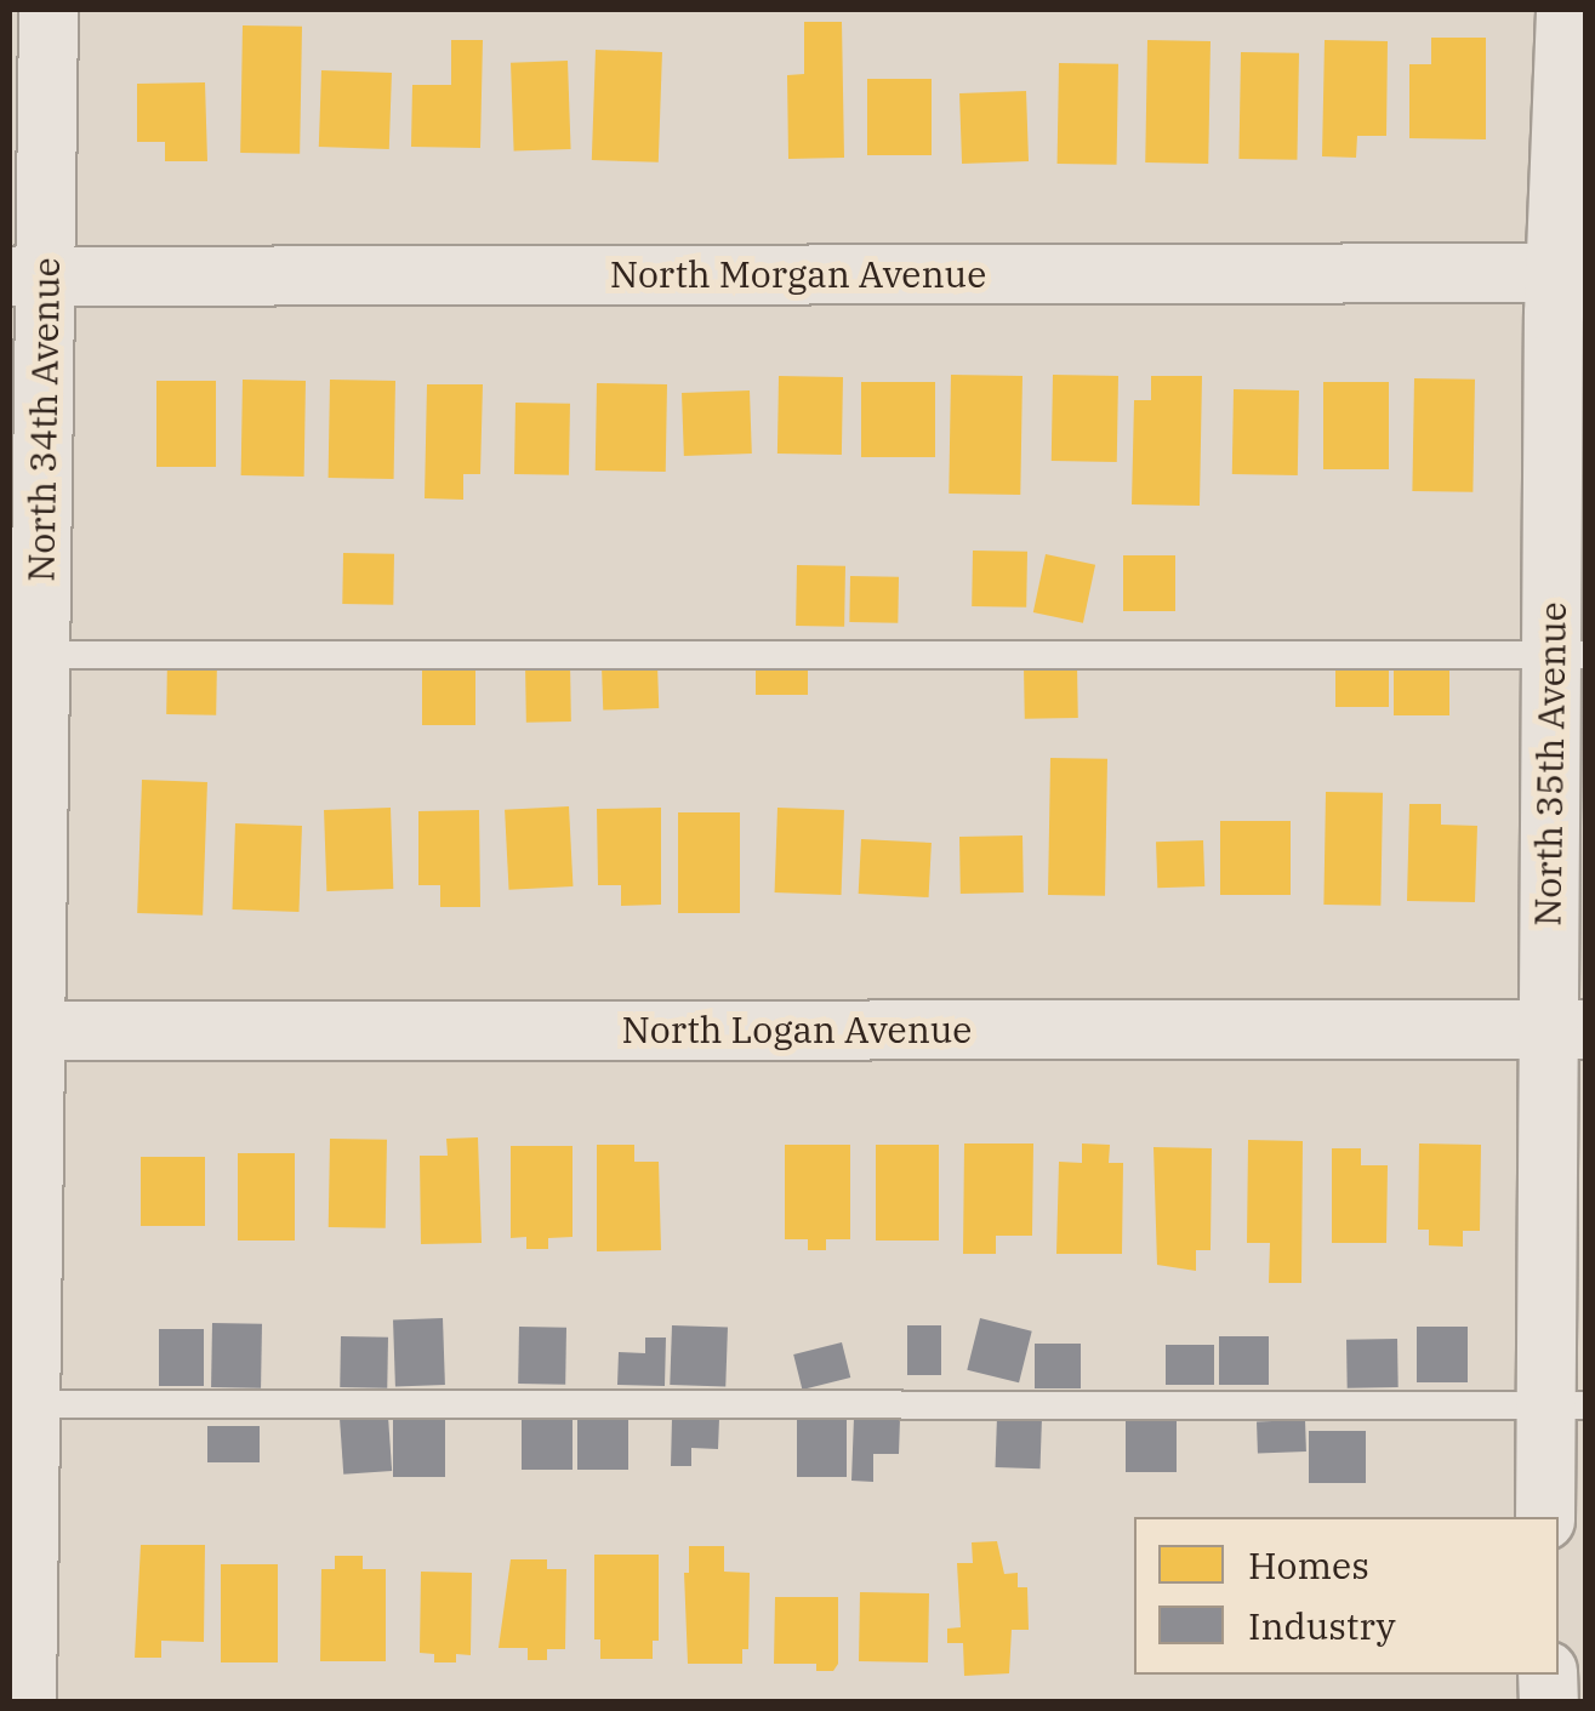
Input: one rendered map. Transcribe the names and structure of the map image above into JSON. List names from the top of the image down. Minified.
{"streets":{"street":["North Morgan Avenue","North 34th Avenue","North 35th Avenue","North Logan Avenue"]},"crossings":[["North Morgan Avenue","North 34th Avenue"],["North Morgan Avenue","North 35th Avenue"],["North 34th Avenue","North Logan Avenue"],["North 35th Avenue","North Logan Avenue"]],"legend":["Homes","Industry"]}
